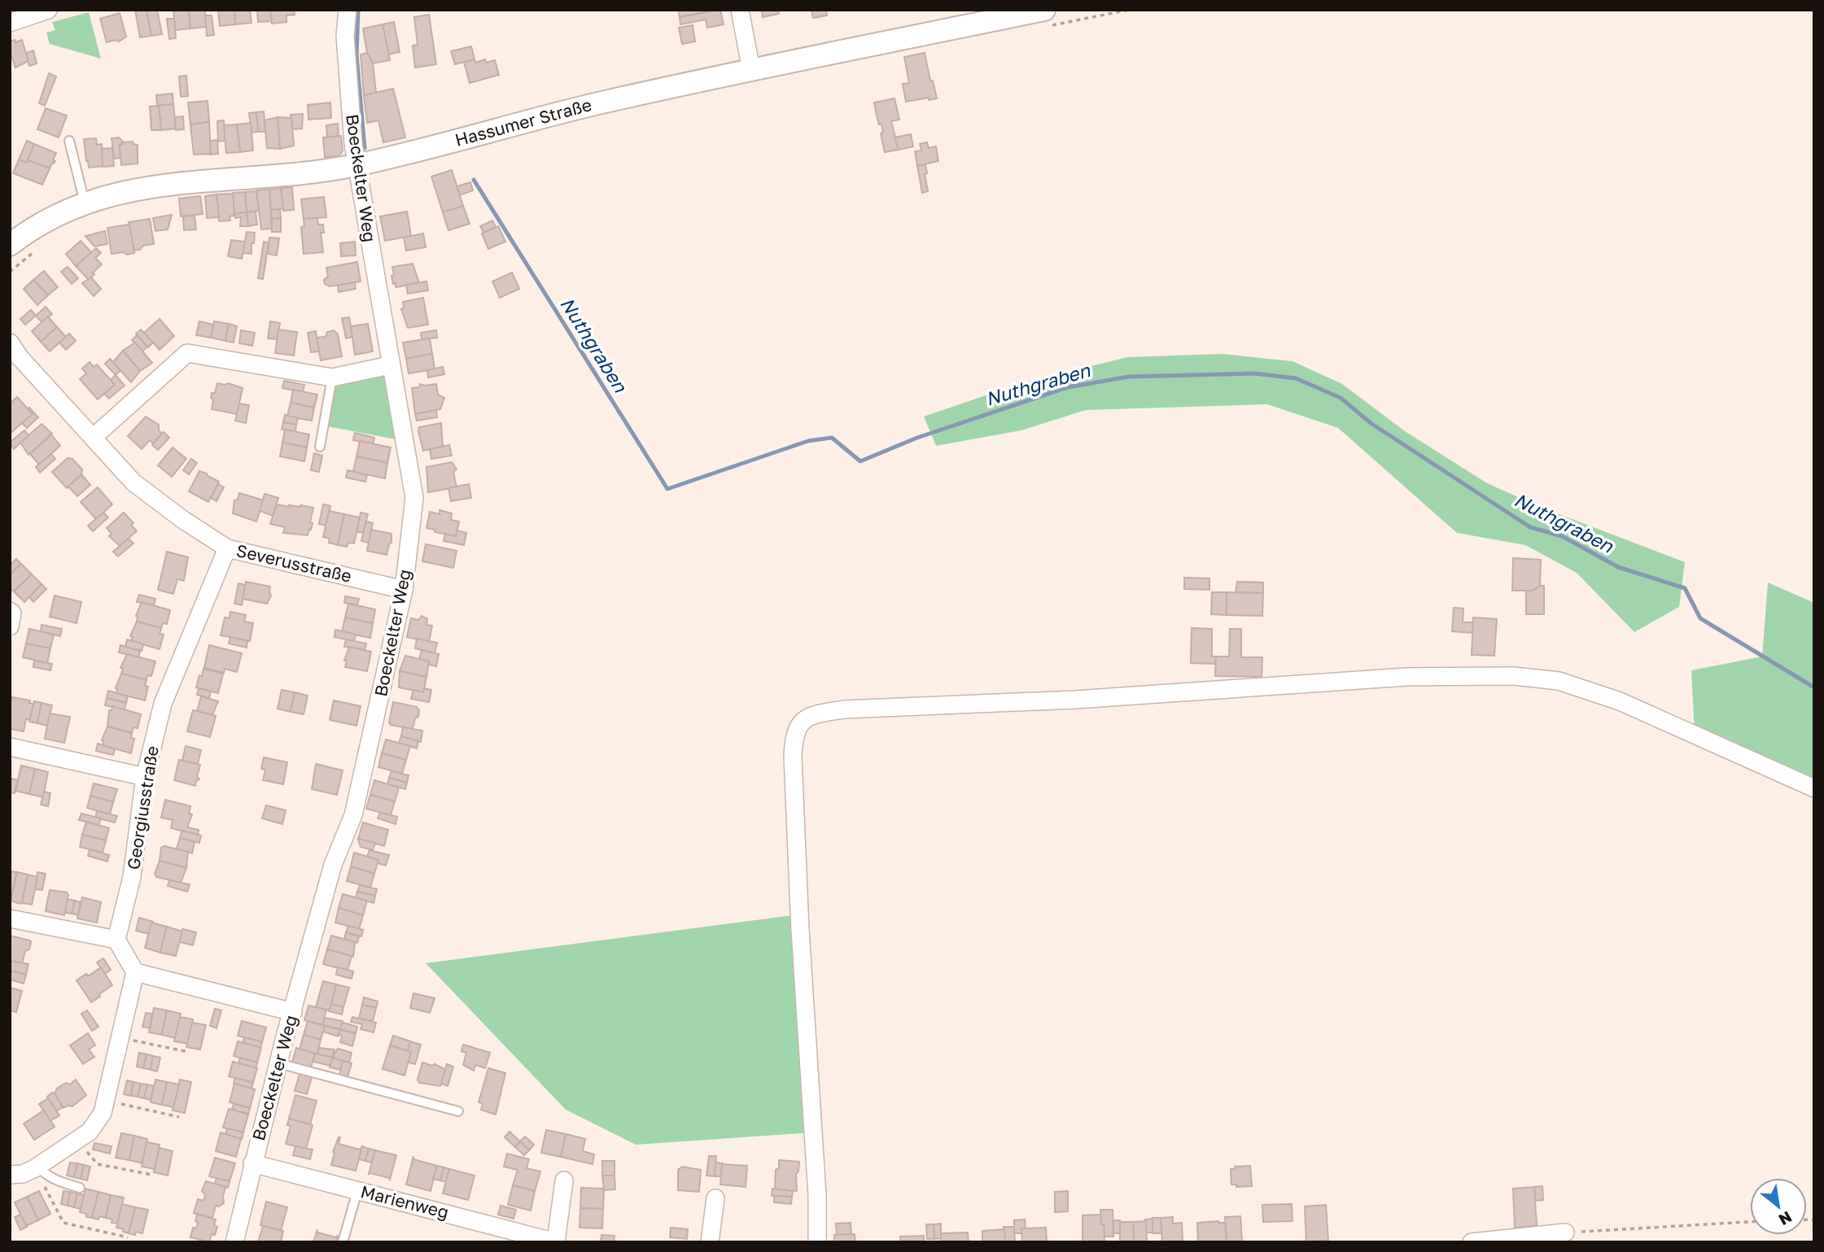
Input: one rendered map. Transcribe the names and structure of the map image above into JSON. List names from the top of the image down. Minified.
{"streets":{"street":["Hassumer Straße","Boeckelter Weg","Severusstraße","Georgiusstraße","Marienweg"]},"crossings":[["Hassumer Straße","Boeckelter Weg"],["Boeckelter Weg","Severusstraße"],["Boeckelter Weg","Marienweg"],["Severusstraße","Georgiusstraße"]],"water":["Nuthgraben"],"north":"bottom right"}
